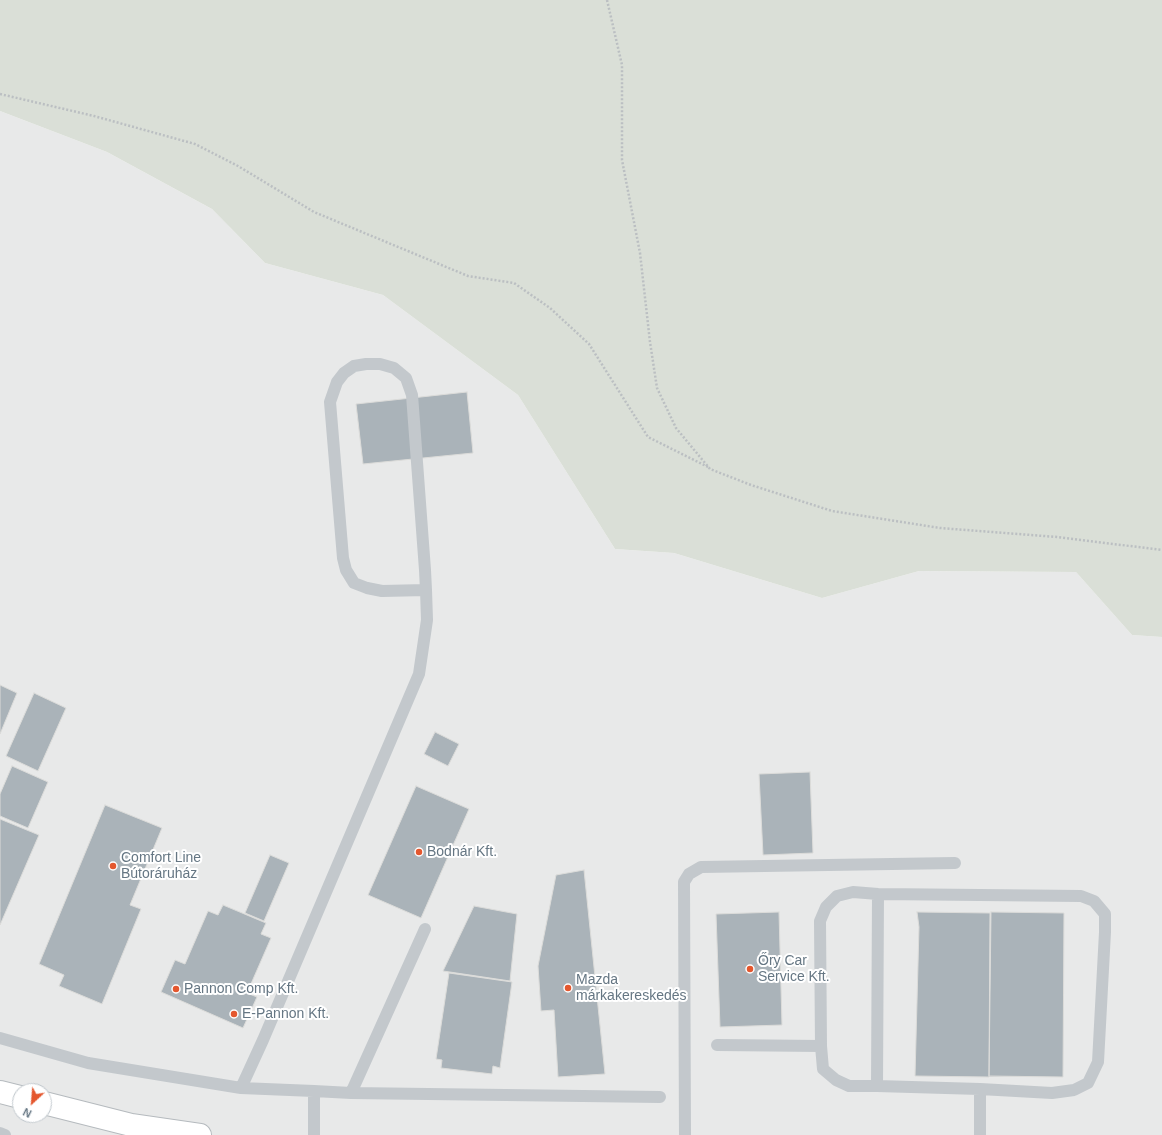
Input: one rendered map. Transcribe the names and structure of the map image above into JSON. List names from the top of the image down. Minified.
{"places":["Bodnár Kft.","Comfort Line Bútoráruház","Őry Car Service Kft.","Mazda márkakereskedés","Pannon Comp Kft.","E-Pannon Kft."],"north":"bottom left"}
